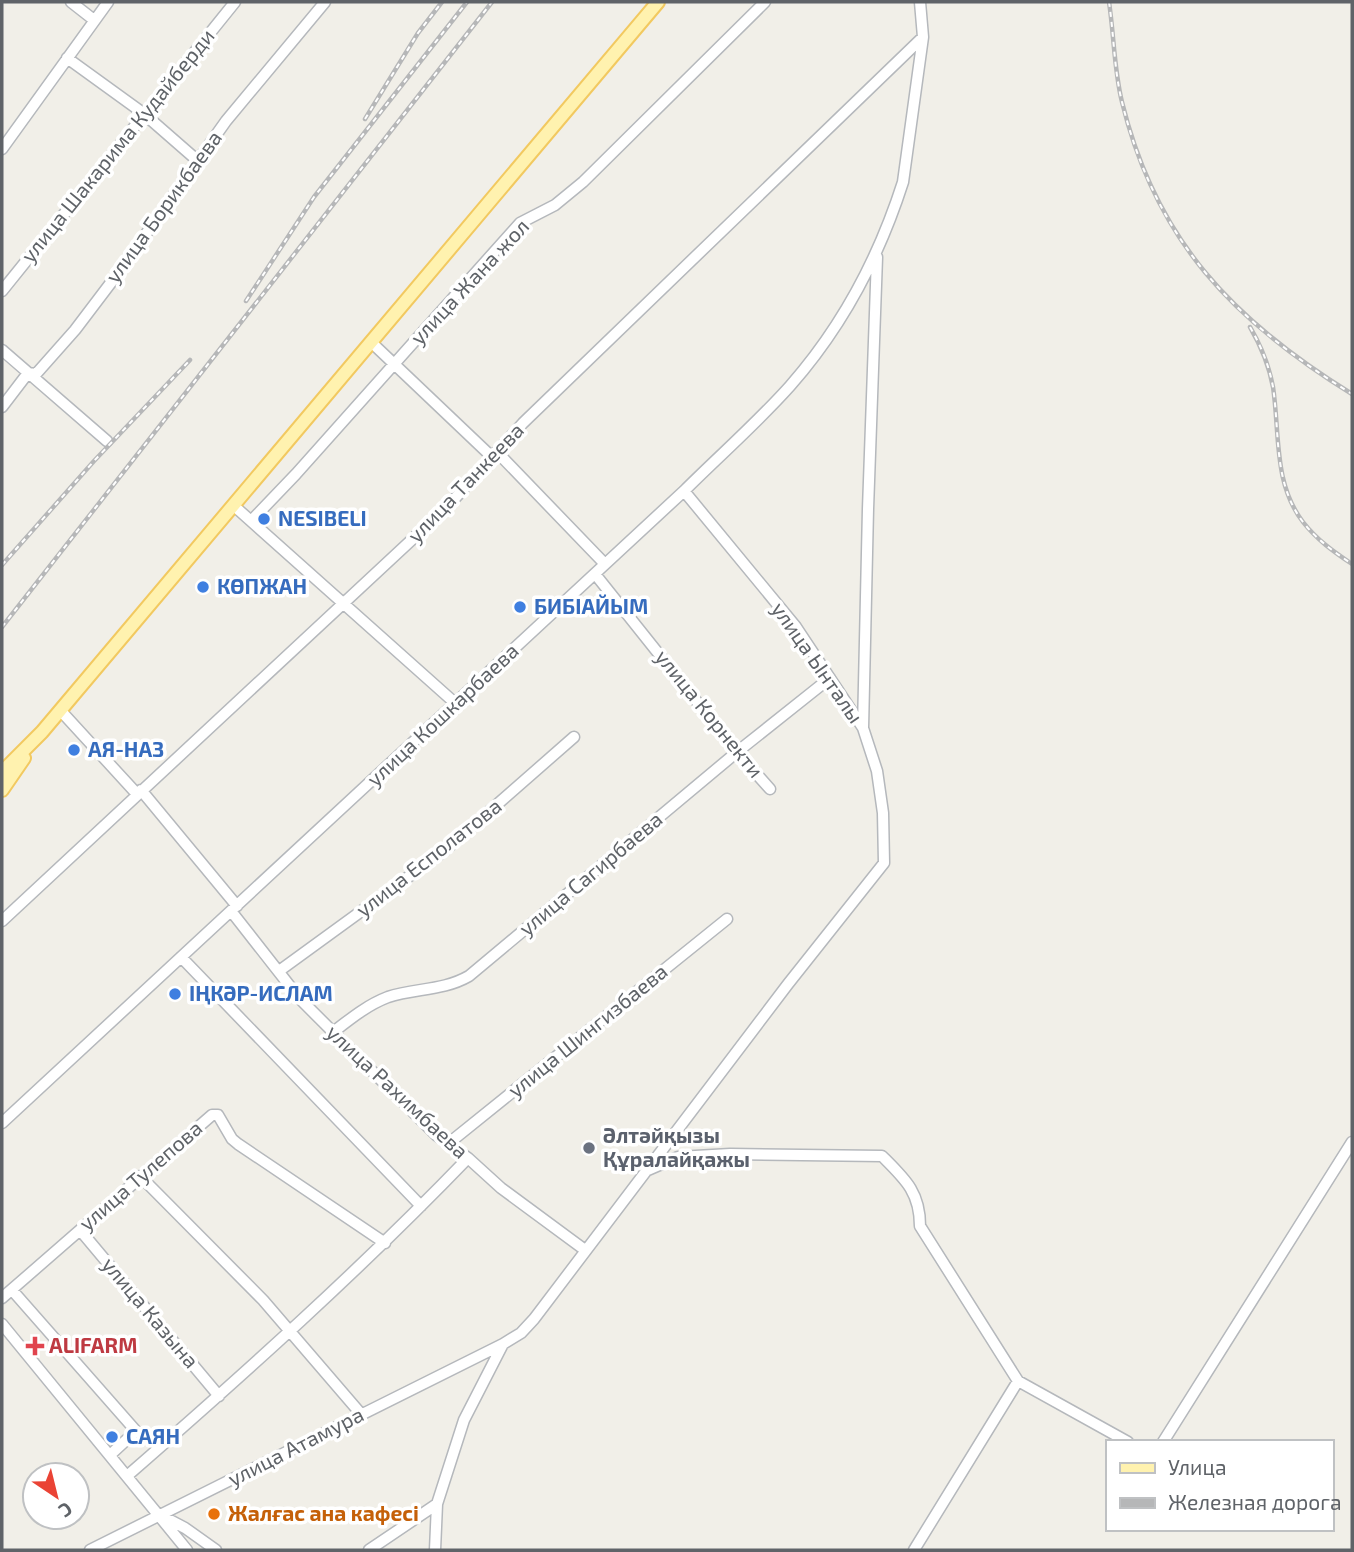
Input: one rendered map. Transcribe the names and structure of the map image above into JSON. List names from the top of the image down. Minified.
{"streets":{"street":["улица Шакарима Кудайберди","улица Борикбаева","улица Жана жол","улица Танкеева","улица Ынталы","улица Корнекти","улица Кошкарбаева","улица Есполатова","улица Сагирбаева","улица Шингизбаева","улица Рахимбаева","улица Тулепова","улица Казына","улица Атамура"]},"crossings":[["улица Танкеева","улица Кошкарбаева"],["улица Танкеева","улица Рахимбаева"],["улица Ынталы","улица Кошкарбаева"],["улица Ынталы","улица Сагирбаева"],["улица Корнекти","улица Кошкарбаева"],["улица Корнекти","улица Сагирбаева"],["улица Кошкарбаева","улица Рахимбаева"],["улица Есполатова","улица Рахимбаева"],["улица Сагирбаева","улица Рахимбаева"],["улица Шингизбаева","улица Рахимбаева"],["улица Тулепова","улица Казына"]],"places":{"other":["NESIBELI","КӨПЖАН","БИБІАЙЫМ","АЯ-НАЗ","ІҢКӘР-ИСЛАМ","Әлтәйқызы Құралайқажы","САЯН","Жалғас ана кафесі"],"health":["ALIFARM"]},"legend":["Улица","Железная дорога"],"north":"bottom right"}
